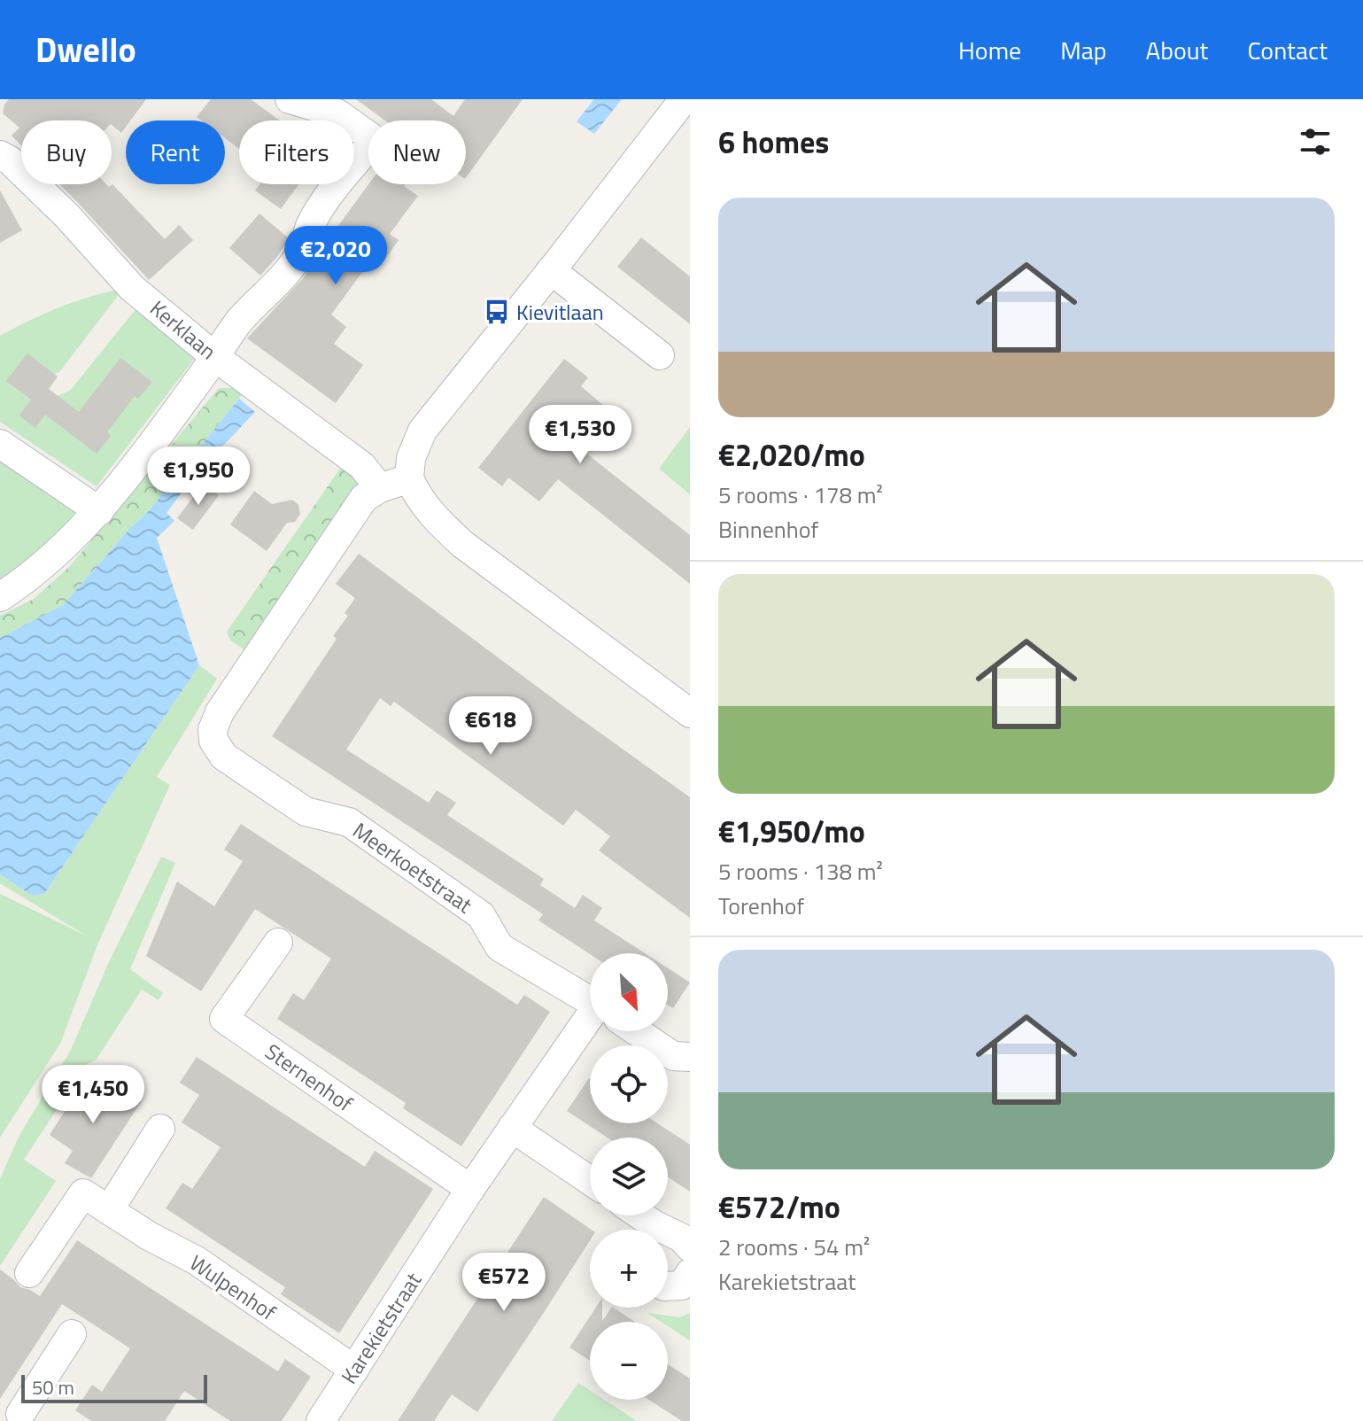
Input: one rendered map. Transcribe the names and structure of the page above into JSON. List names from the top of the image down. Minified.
{"streets":{"street":["Kerklaan","Meerkoetstraat","Sternenhof","Wulpenhof","Karekietstraat"]},"crossings":[["Kerklaan","Meerkoetstraat"],["Sternenhof","Karekietstraat"],["Wulpenhof","Karekietstraat"]],"places":{"bus stop":["Kievitlaan"]},"scale_bar":"50 m","north":"bottom right","page":{"header":"Dwello","nav":["Home","Map","About","Contact"],"heading":"6 homes","chip":["Buy","Rent","Filters","New"],"list":[{"name":"€2,020/mo","note":"5 rooms · 178 m² · Binnenhof"},{"name":"€1,950/mo","note":"5 rooms · 138 m² · Torenhof"},{"name":"€572/mo","note":"2 rooms · 54 m² · Karekietstraat"}],"price":["€2,020","€1,530","€1,950","€618","€1,450","€572"],"map_buttons":["+","−"],"scale":"50 m"}}
